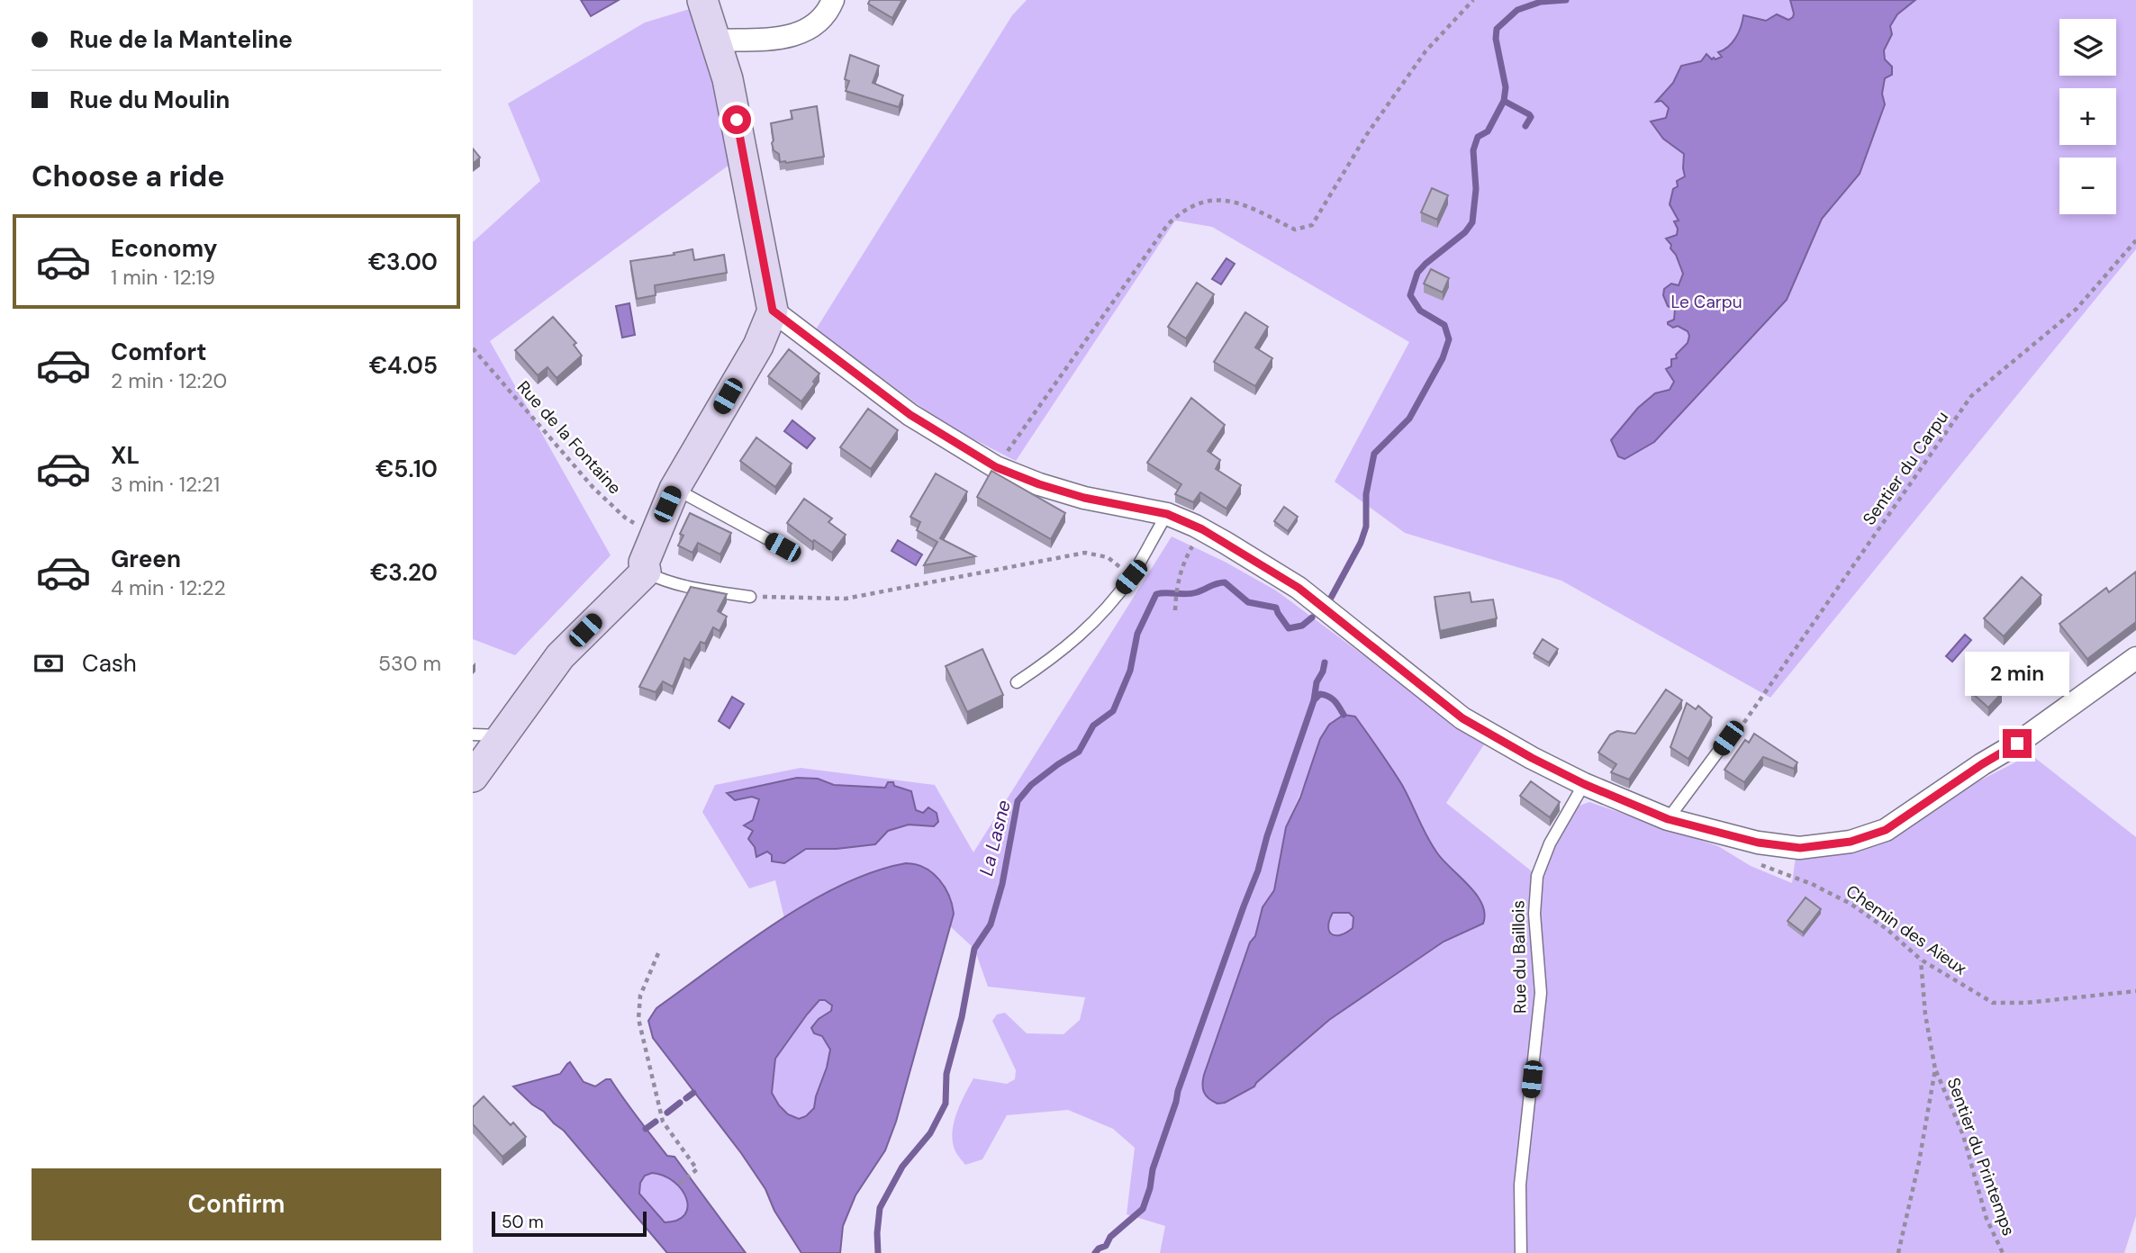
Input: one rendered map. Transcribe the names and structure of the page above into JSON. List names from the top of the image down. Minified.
{"streets":{"lane":["Rue du Baillois"],"path":["Rue de la Fontaine","Sentier du Carpu","Chemin des Aïeux","Sentier du Printemps"]},"water":["La Lasne"],"parks":["Le Carpu"],"scale_bar":"50 m","page":{"banner":["Rue de la Manteline","Rue du Moulin"],"map_buttons":["+","−"],"heading":"Choose a ride","list":[{"name":"Economy","note":"1 min · 12:19","value":"€3.00"},{"name":"Comfort","note":"2 min · 12:20","value":"€4.05"},{"name":"XL","note":"3 min · 12:21","value":"€5.10"},{"name":"Green","note":"4 min · 12:22","value":"€3.20"}],"pay":["Cash","530 m"],"bubble":"2 min","buttons":"Confirm","scale":"50 m"}}
